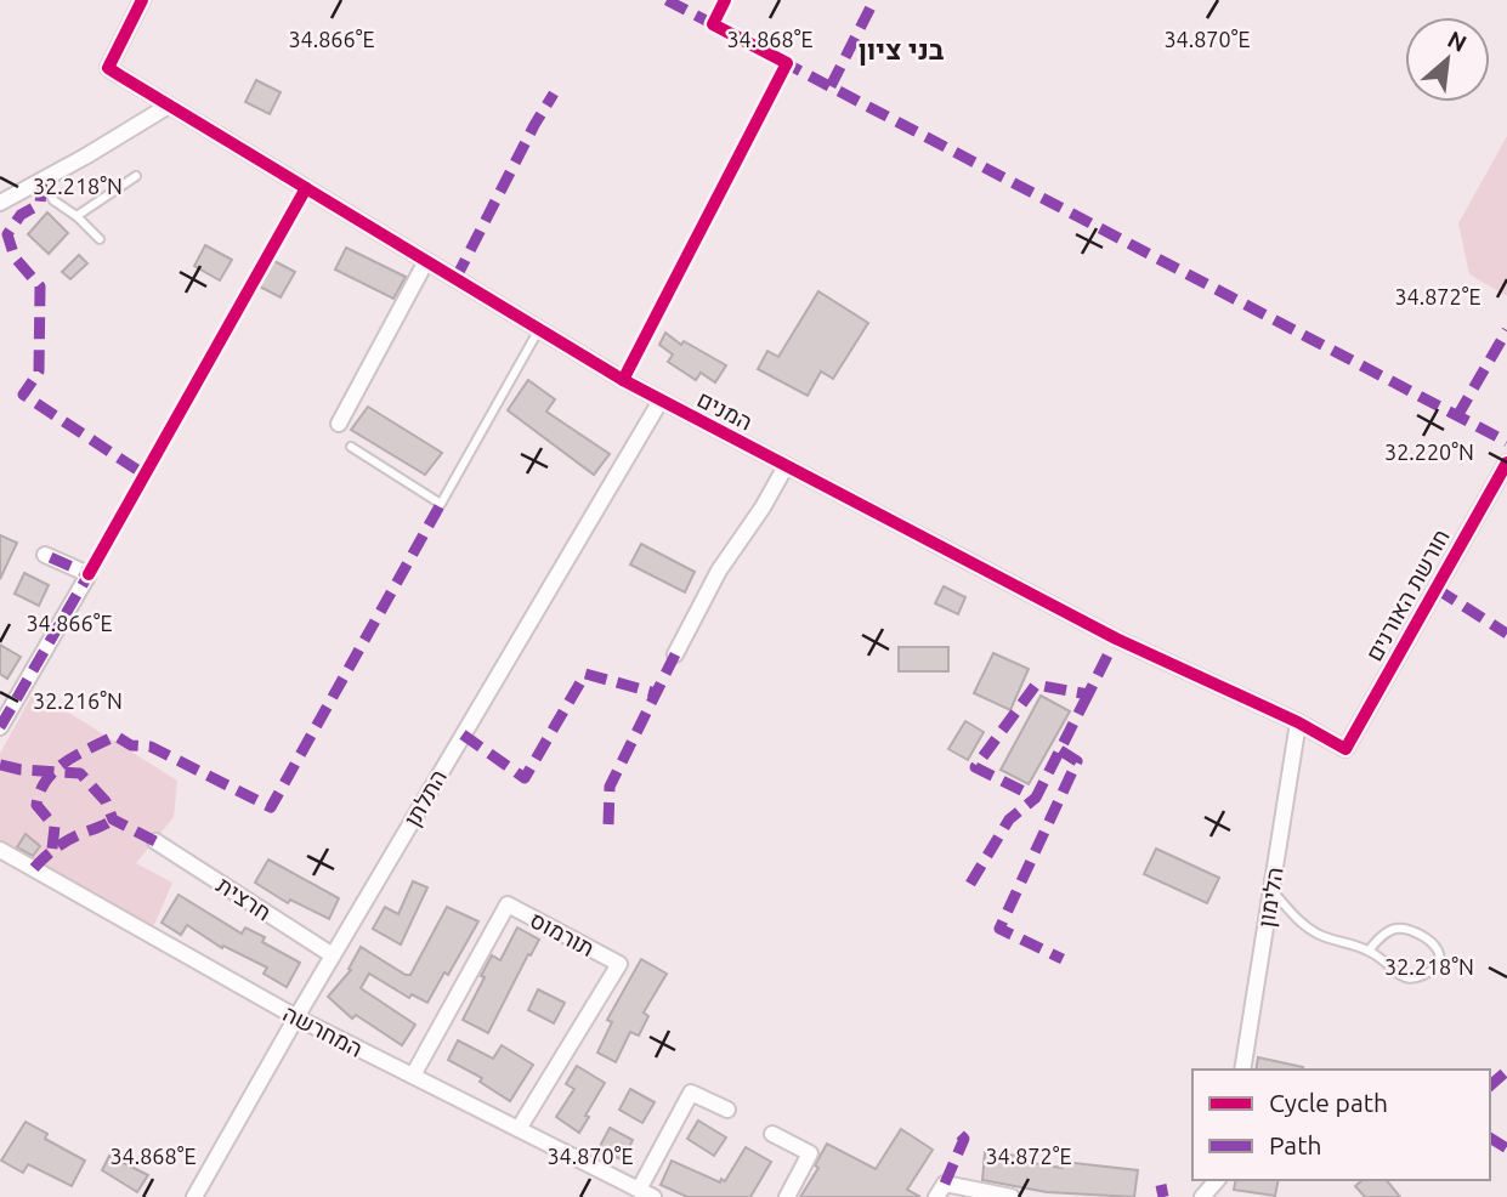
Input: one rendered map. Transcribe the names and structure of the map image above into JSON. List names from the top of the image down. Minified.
{"streets":{"street":["המנים","חורשת האורנים","התלתן","הלימון","חרצית","תורמוס","המחרשה"]},"crossings":[["המנים","חורשת האורנים"],["המנים","התלתן"],["המנים","הלימון"],["התלתן","חרצית"],["התלתן","המחרשה"],["תורמוס","המחרשה"]],"districts":["בני ציון"],"legend":["Cycle path","Path"],"north":"top right","coordinates":["34.866°E","34.868°E","34.870°E","32.218°N","34.872°E","32.220°N","32.216°N"]}
